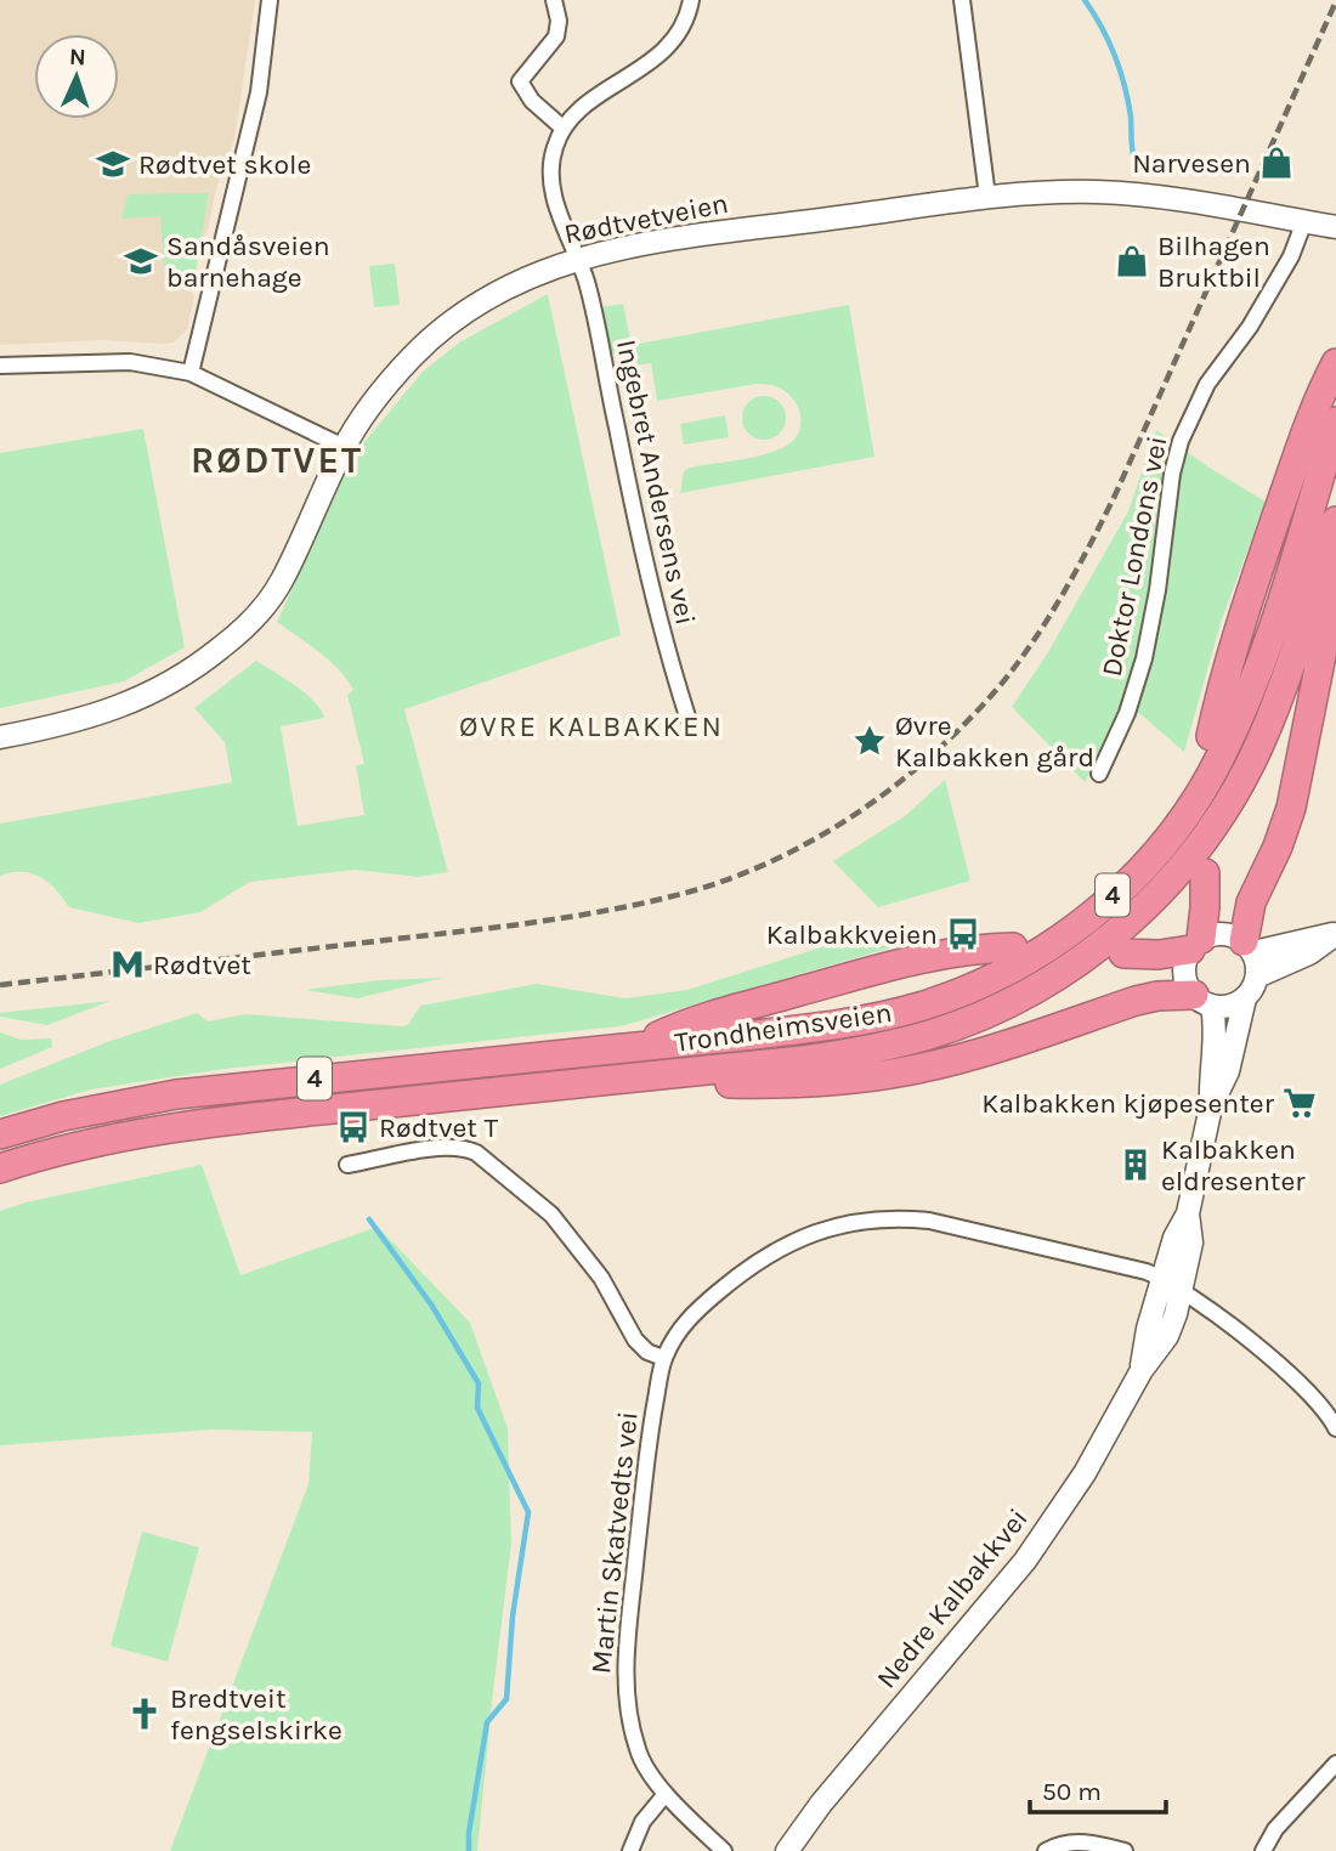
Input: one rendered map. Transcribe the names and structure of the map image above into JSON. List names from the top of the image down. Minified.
{"streets":{"highway":["4","Trondheimsveien"],"street":["Rødtvetveien","Ingebret Andersens vei","Doktor Londons vei","Martin Skatvedts vei","Nedre Kalbakkvei"]},"crossings":[["Rødtvetveien","Ingebret Andersens vei"],["Rødtvetveien","Doktor Londons vei"],["Martin Skatvedts vei","Nedre Kalbakkvei"]],"districts":["RØDTVET","ØVRE KALBAKKEN"],"places":{"shop":["Narvesen","Bilhagen Bruktbil"],"school or university":["Rødtvet skole","Sandåsveien barnehage"],"place":["Øvre Kalbakken gård"],"bus stop":["Kalbakkveien","Rødtvet T"],"metro station":["Rødtvet"],"supermarket":["Kalbakken kjøpesenter"],"building":["Kalbakken eldresenter"],"church":["Bredtveit fengselskirke"]},"scale_bar":"50 m","north":"top"}
